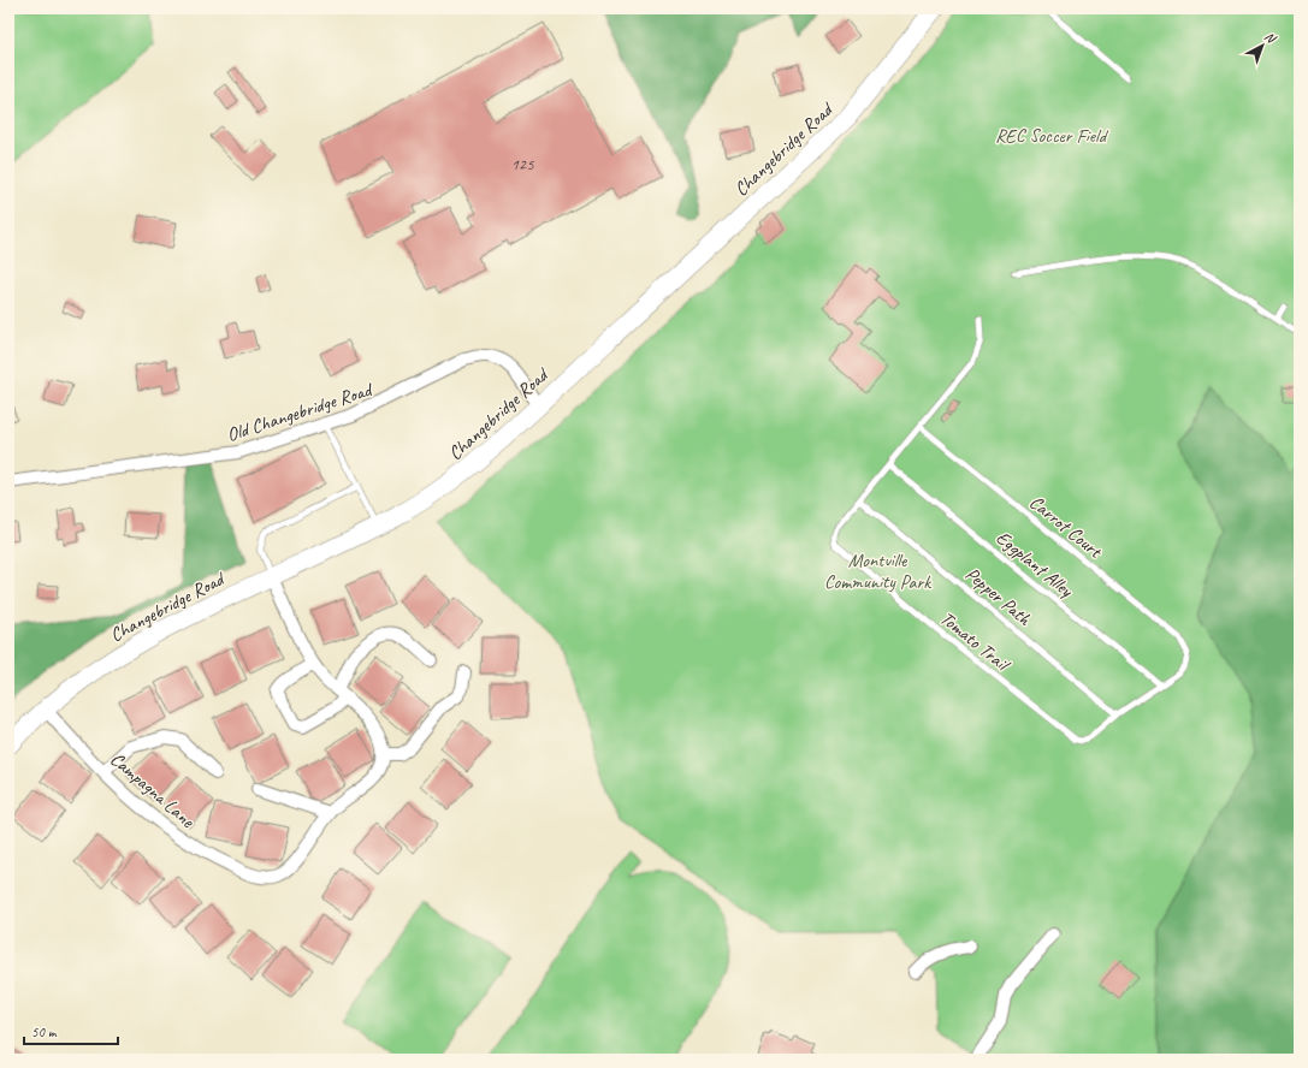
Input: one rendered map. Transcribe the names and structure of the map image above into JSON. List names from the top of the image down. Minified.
{"streets":{"main road":["Changebridge Road"],"street":["Old Changebridge Road","Campagna Lane"],"lane":["Carrot Court","Eggplant Alley","Pepper Path","Tomato Trail"]},"crossings":[["Changebridge Road","Old Changebridge Road"],["Changebridge Road","Campagna Lane"],["Carrot Court","Eggplant Alley"],["Pepper Path","Tomato Trail"]],"parks":["REC Soccer Field","Montville Community Park"],"house_numbers":["125"],"scale_bar":"50 m","north":"top right"}
